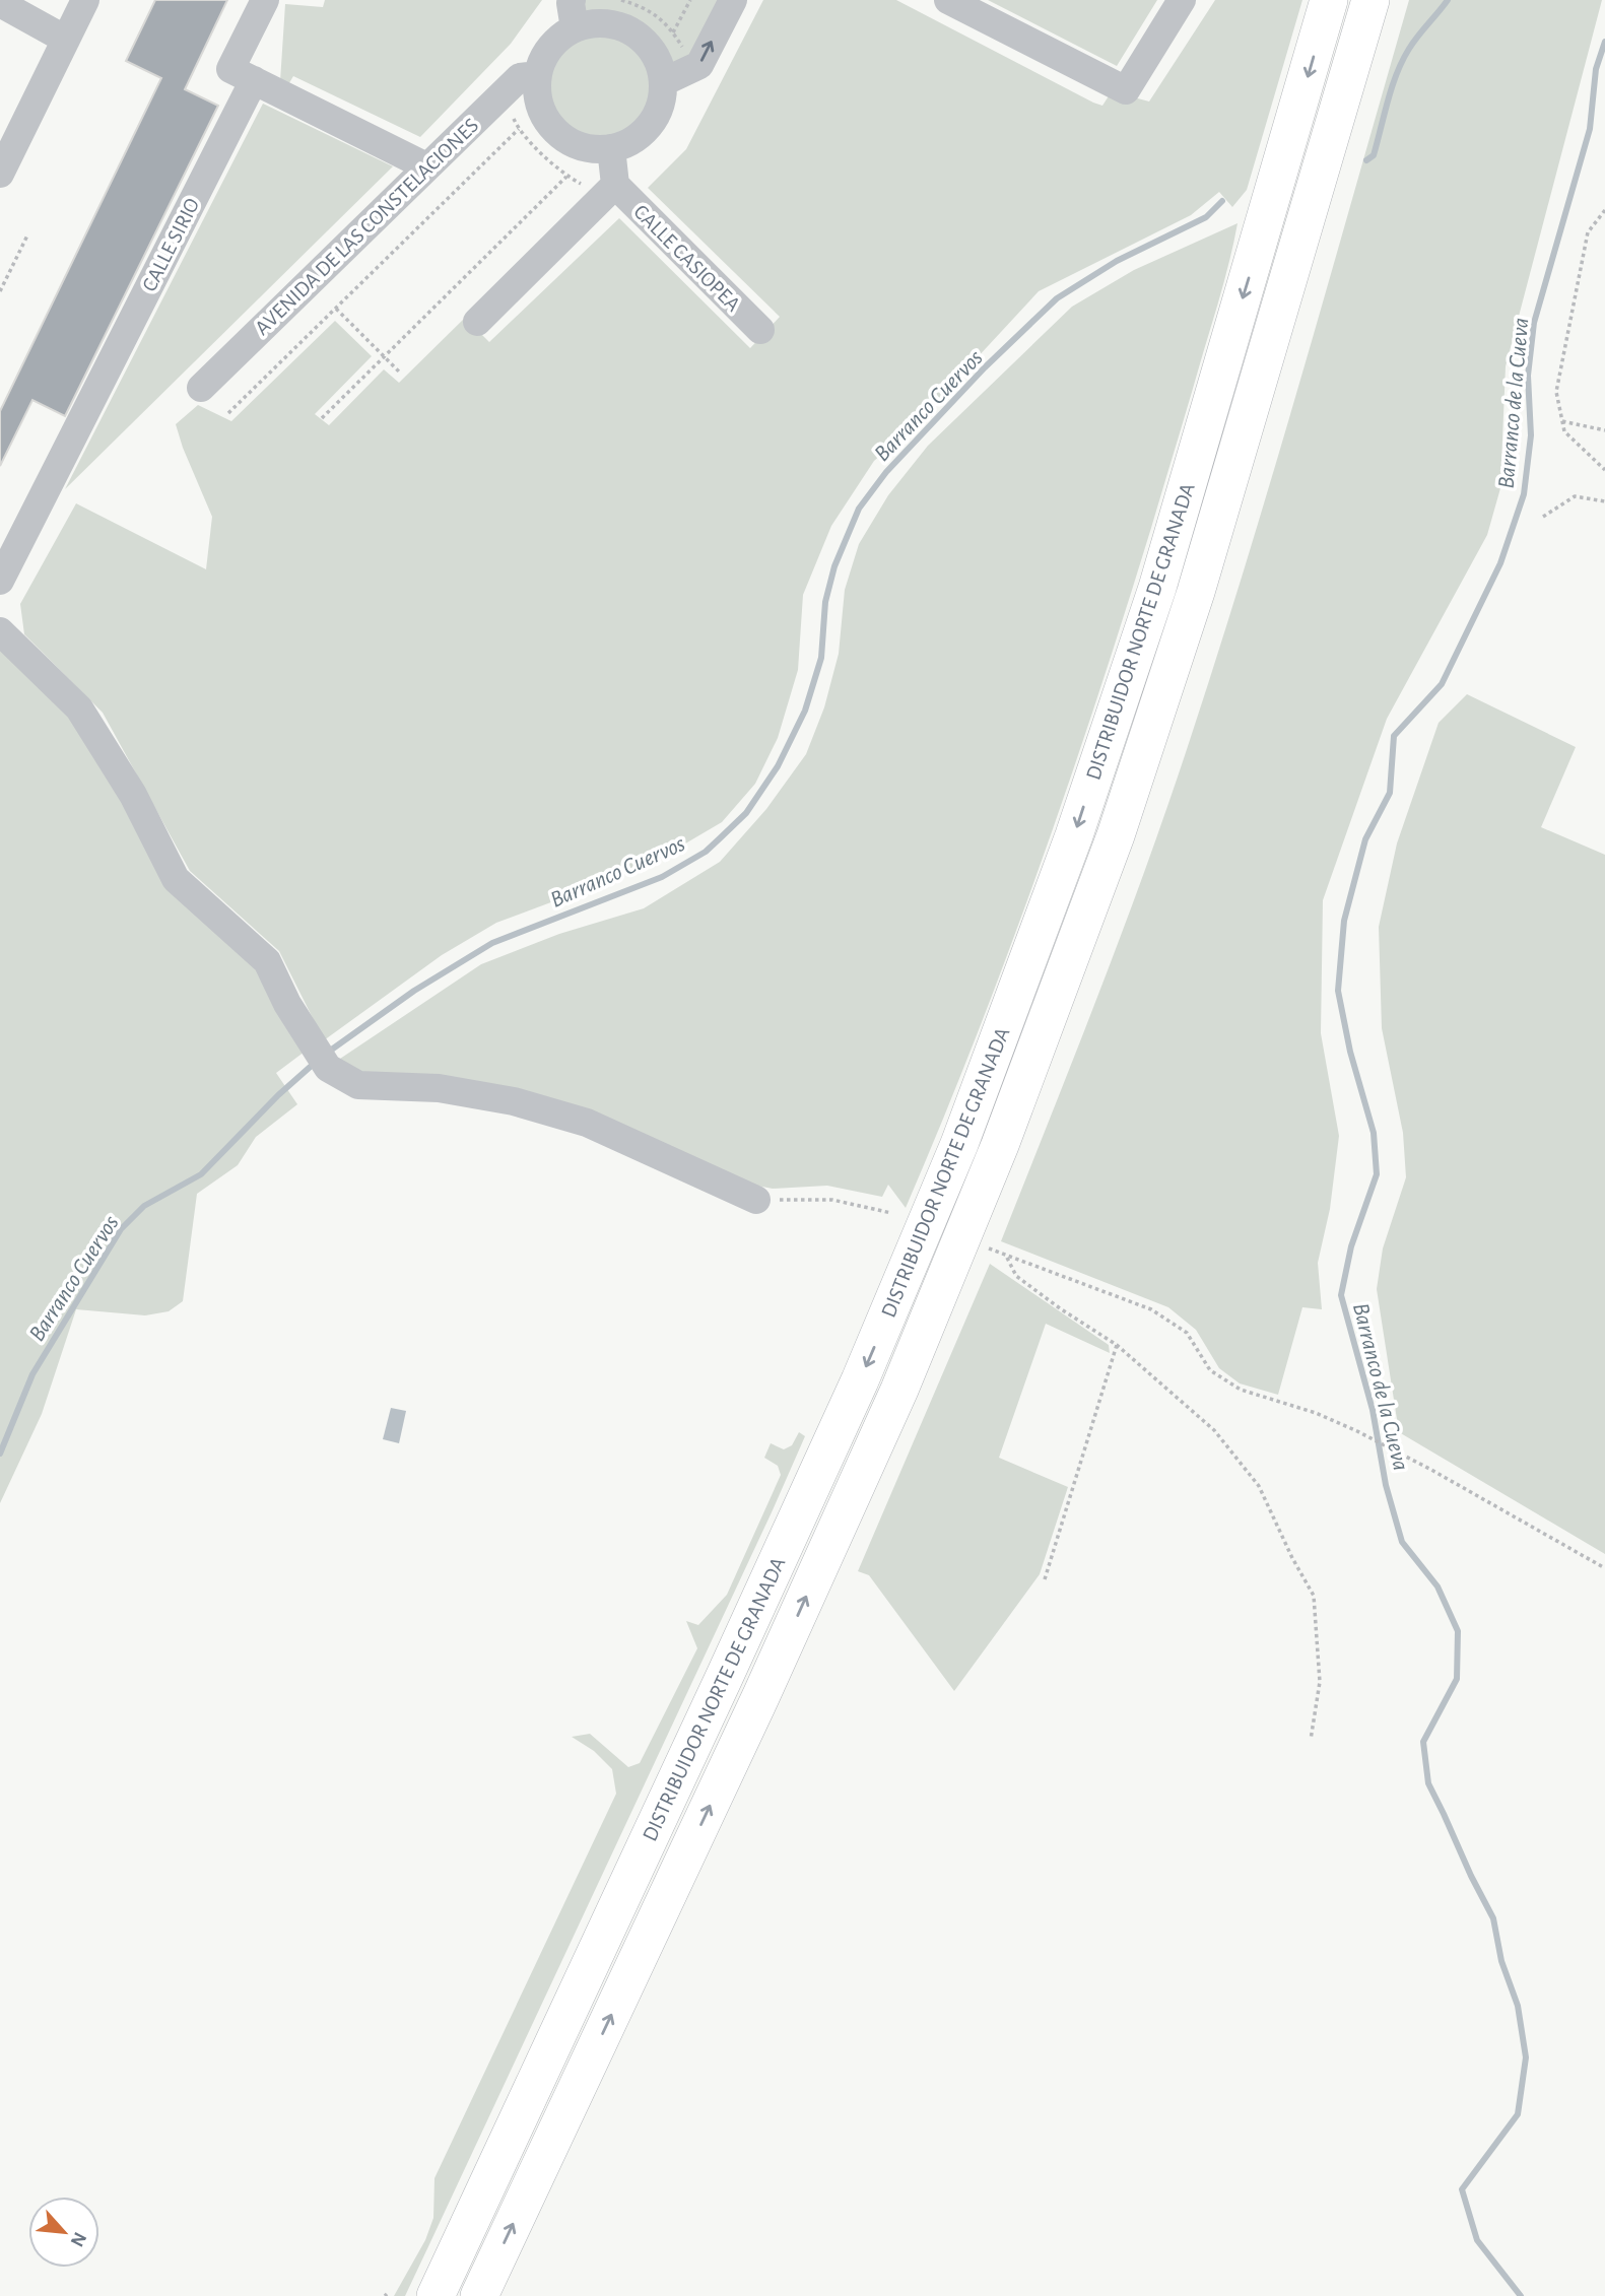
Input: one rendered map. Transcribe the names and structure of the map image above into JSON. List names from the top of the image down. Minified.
{"streets":{"main road":["DISTRIBUIDOR NORTE DE GRANADA"],"street":["AVENIDA DE LAS CONSTELACIONES","CALLE SIRIO","CALLE CASIOPEA"]},"water":["Barranco de la Cueva","Barranco Cuervos"],"north":"bottom right"}
